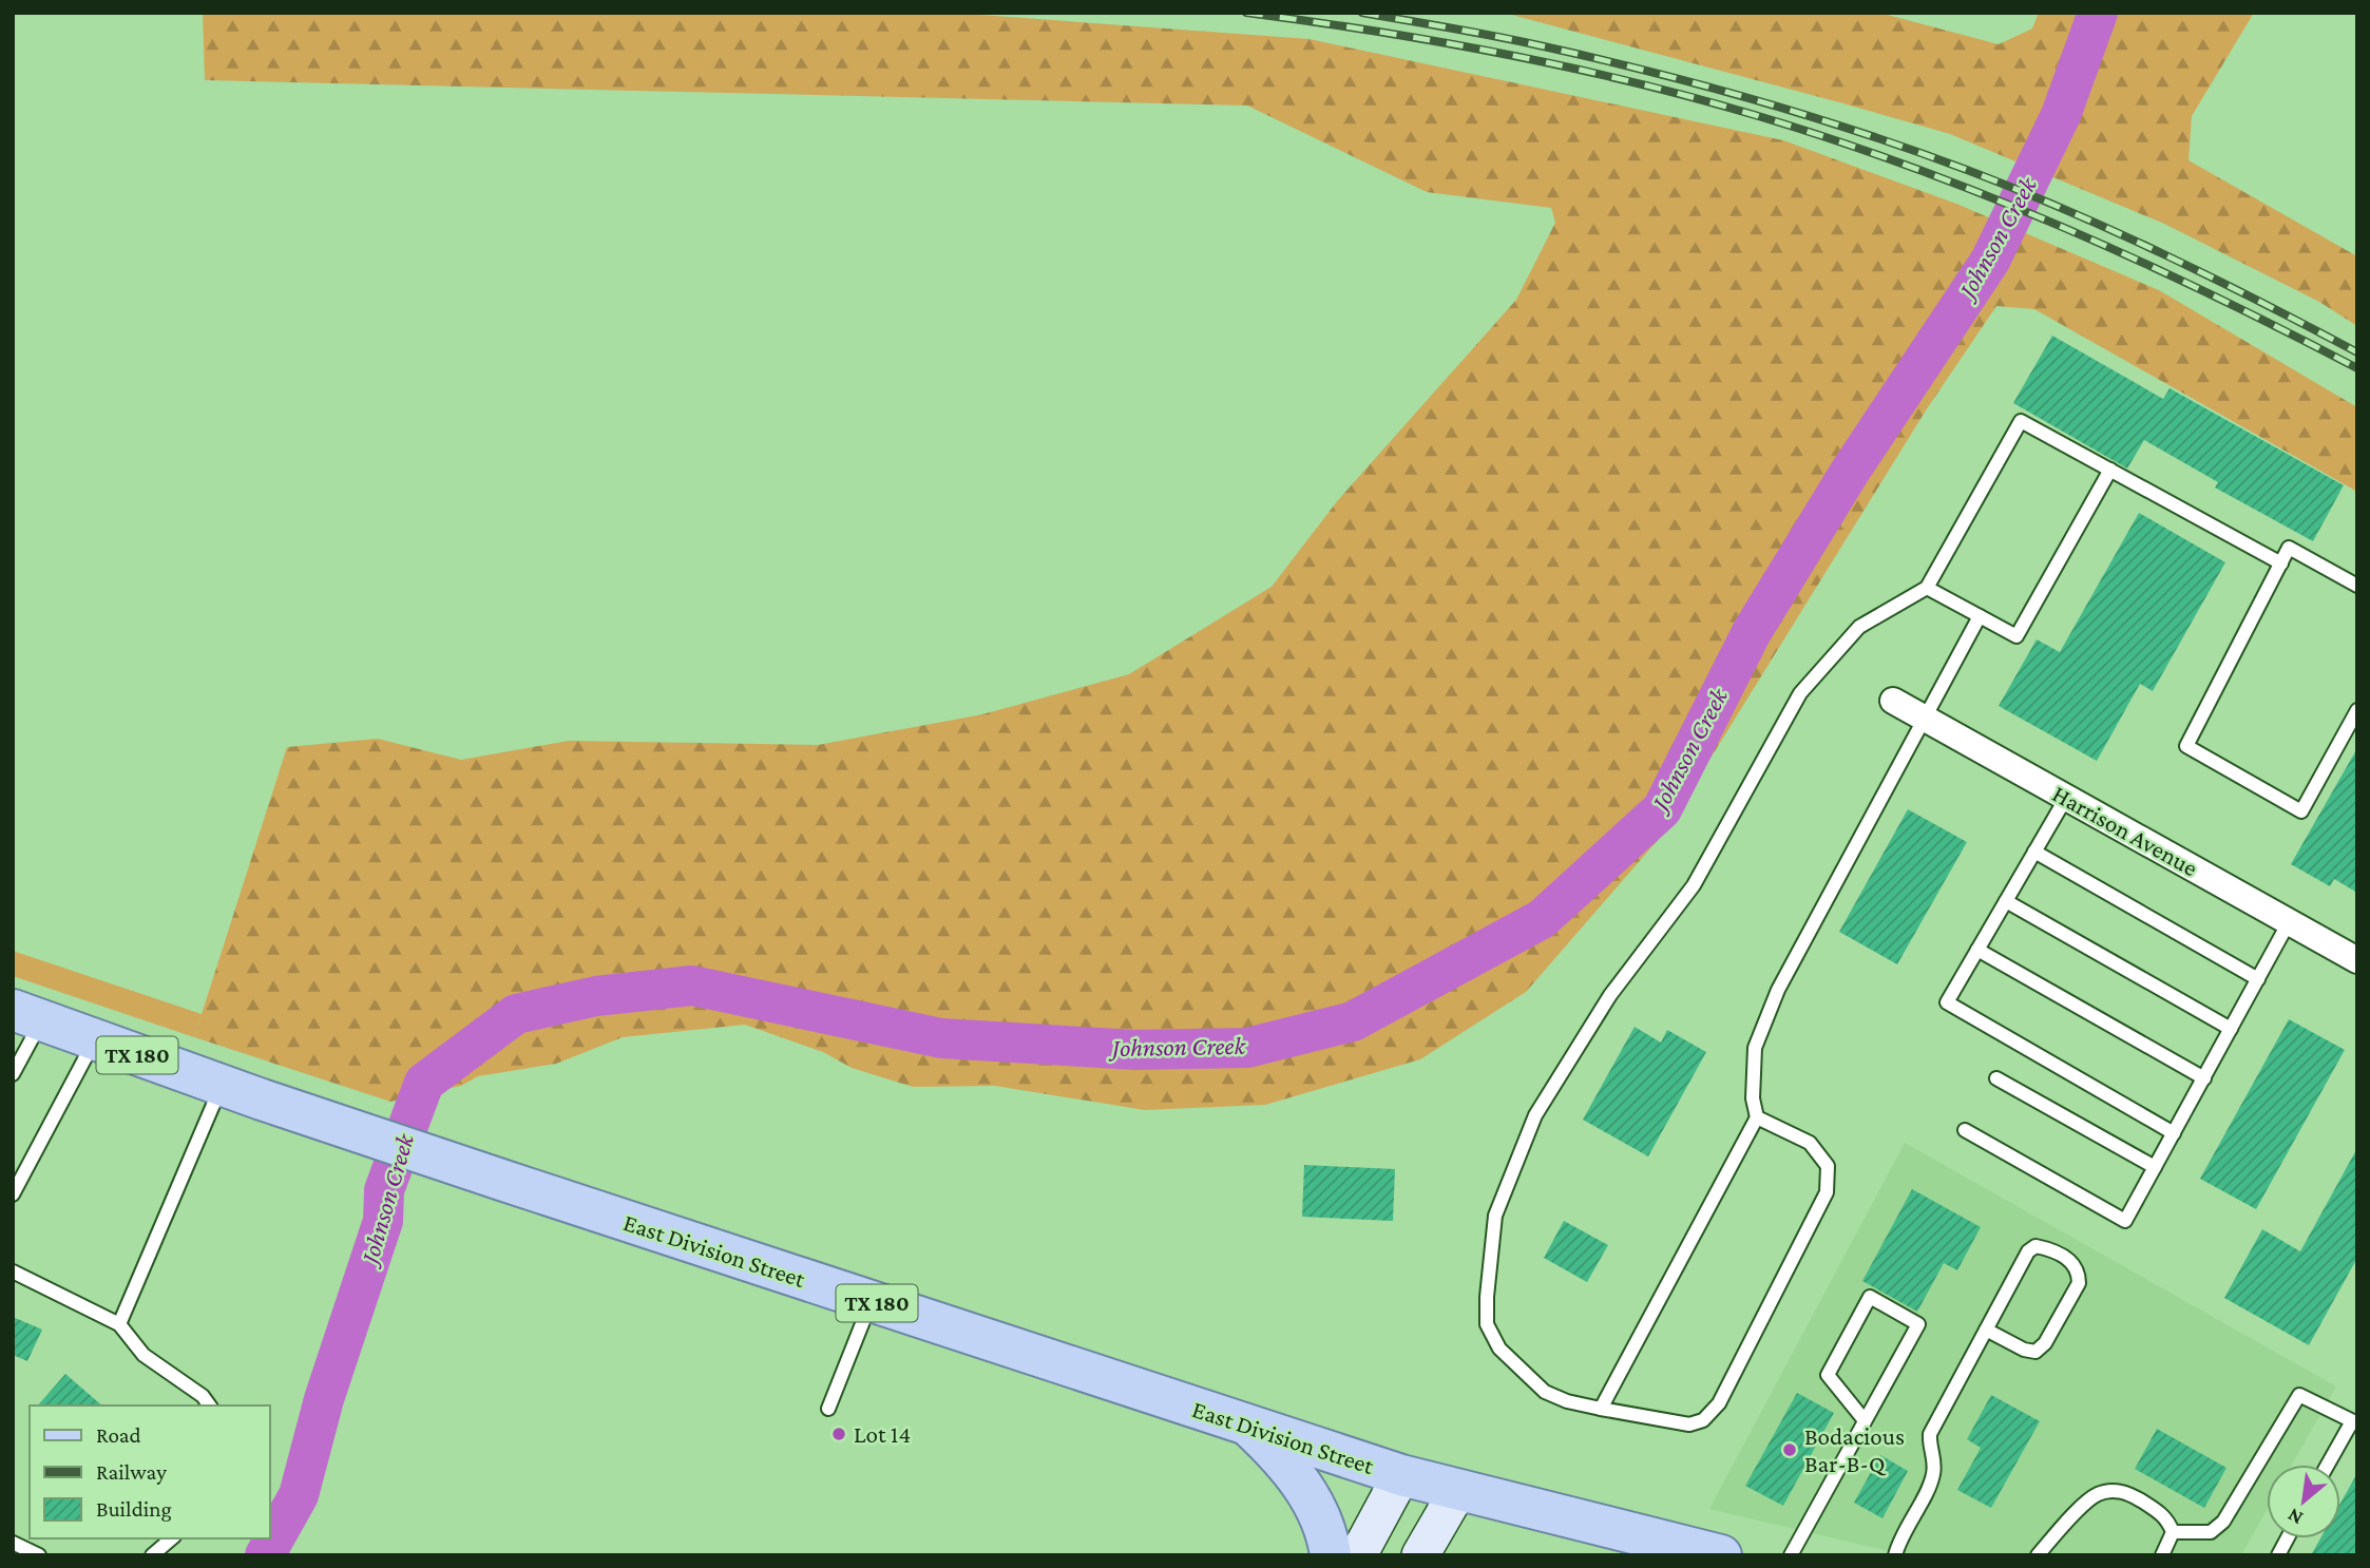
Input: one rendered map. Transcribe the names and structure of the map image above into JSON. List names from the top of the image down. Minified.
{"streets":{"main road":["TX 180","East Division Street"],"street":["Harrison Avenue"]},"water":["Johnson Creek"],"places":["Lot 14","Bodacious Bar-B-Q"],"legend":["Road","Railway","Building"],"north":"bottom left"}
